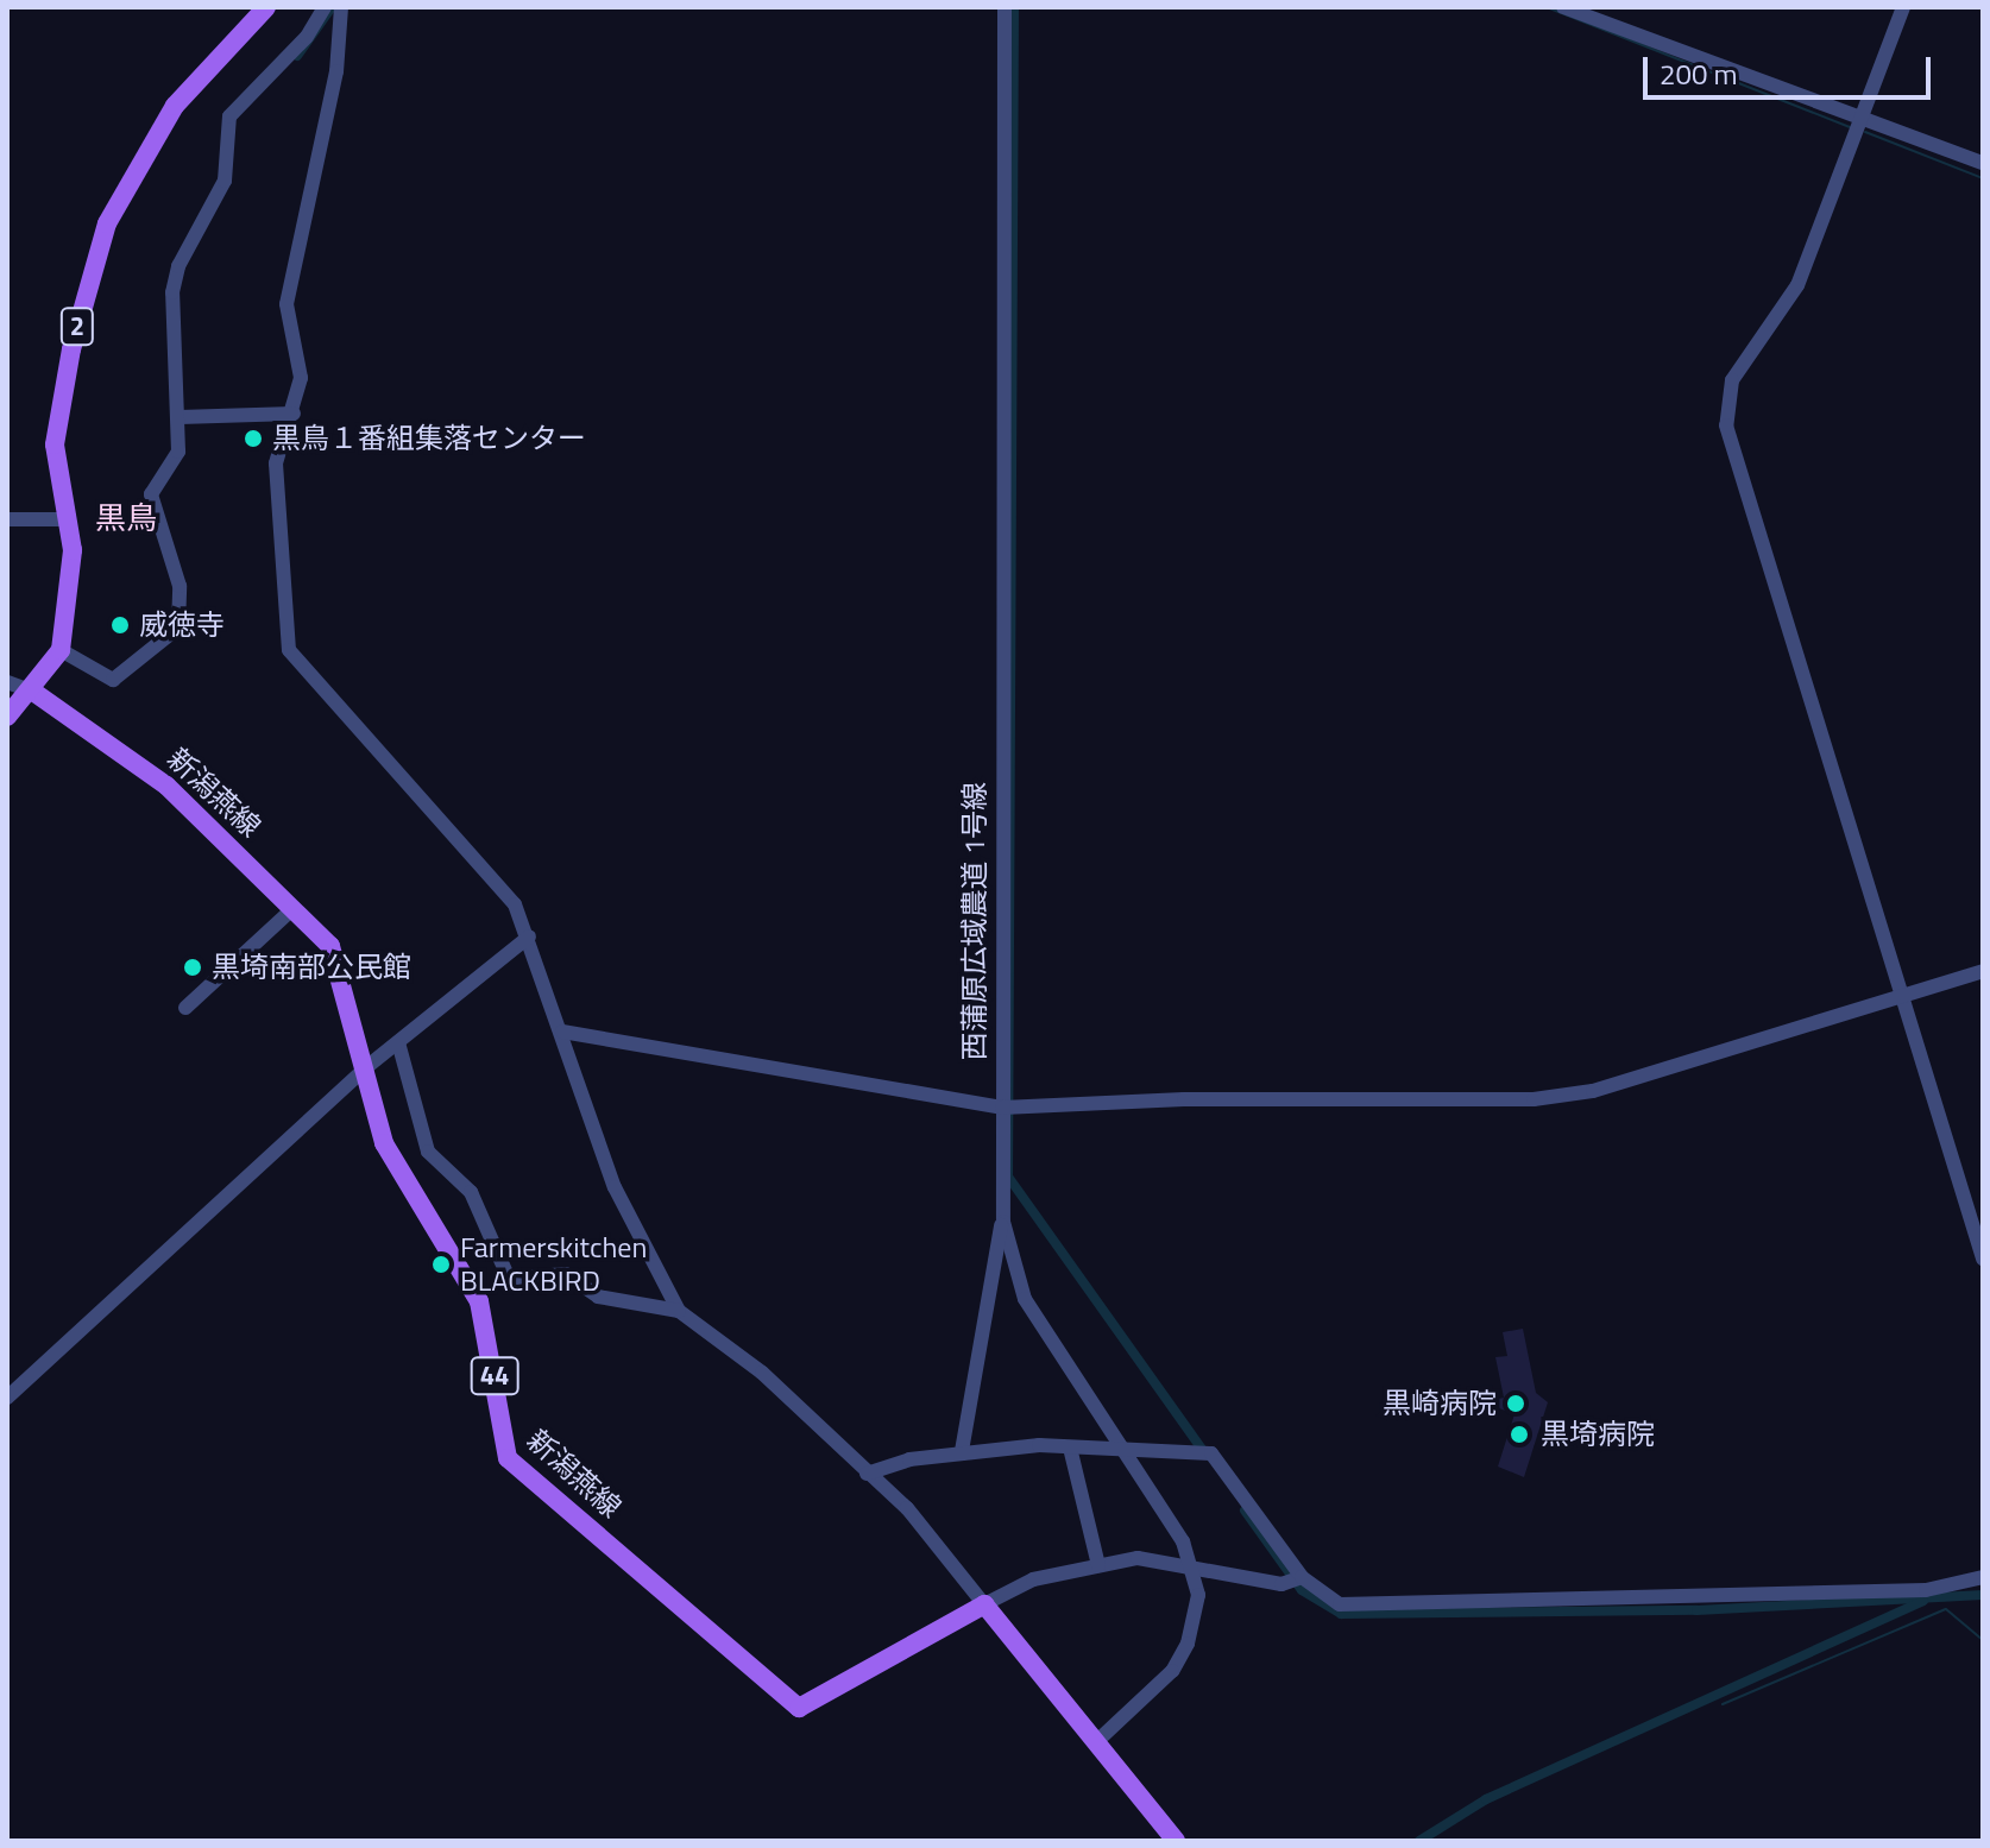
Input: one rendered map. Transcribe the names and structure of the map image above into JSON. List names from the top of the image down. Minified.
{"streets":{"main road":["2","新潟燕線","44"],"street":["西蒲原広域農道 1号線"]},"crossings":[["2","新潟燕線"]],"districts":["黒鳥"],"places":["黒鳥１番組集落センター","威徳寺","黒埼南部公民館","Farmerskitchen BLACKBIRD","黒崎病院","黒埼病院"],"scale_bar":"200 m"}
